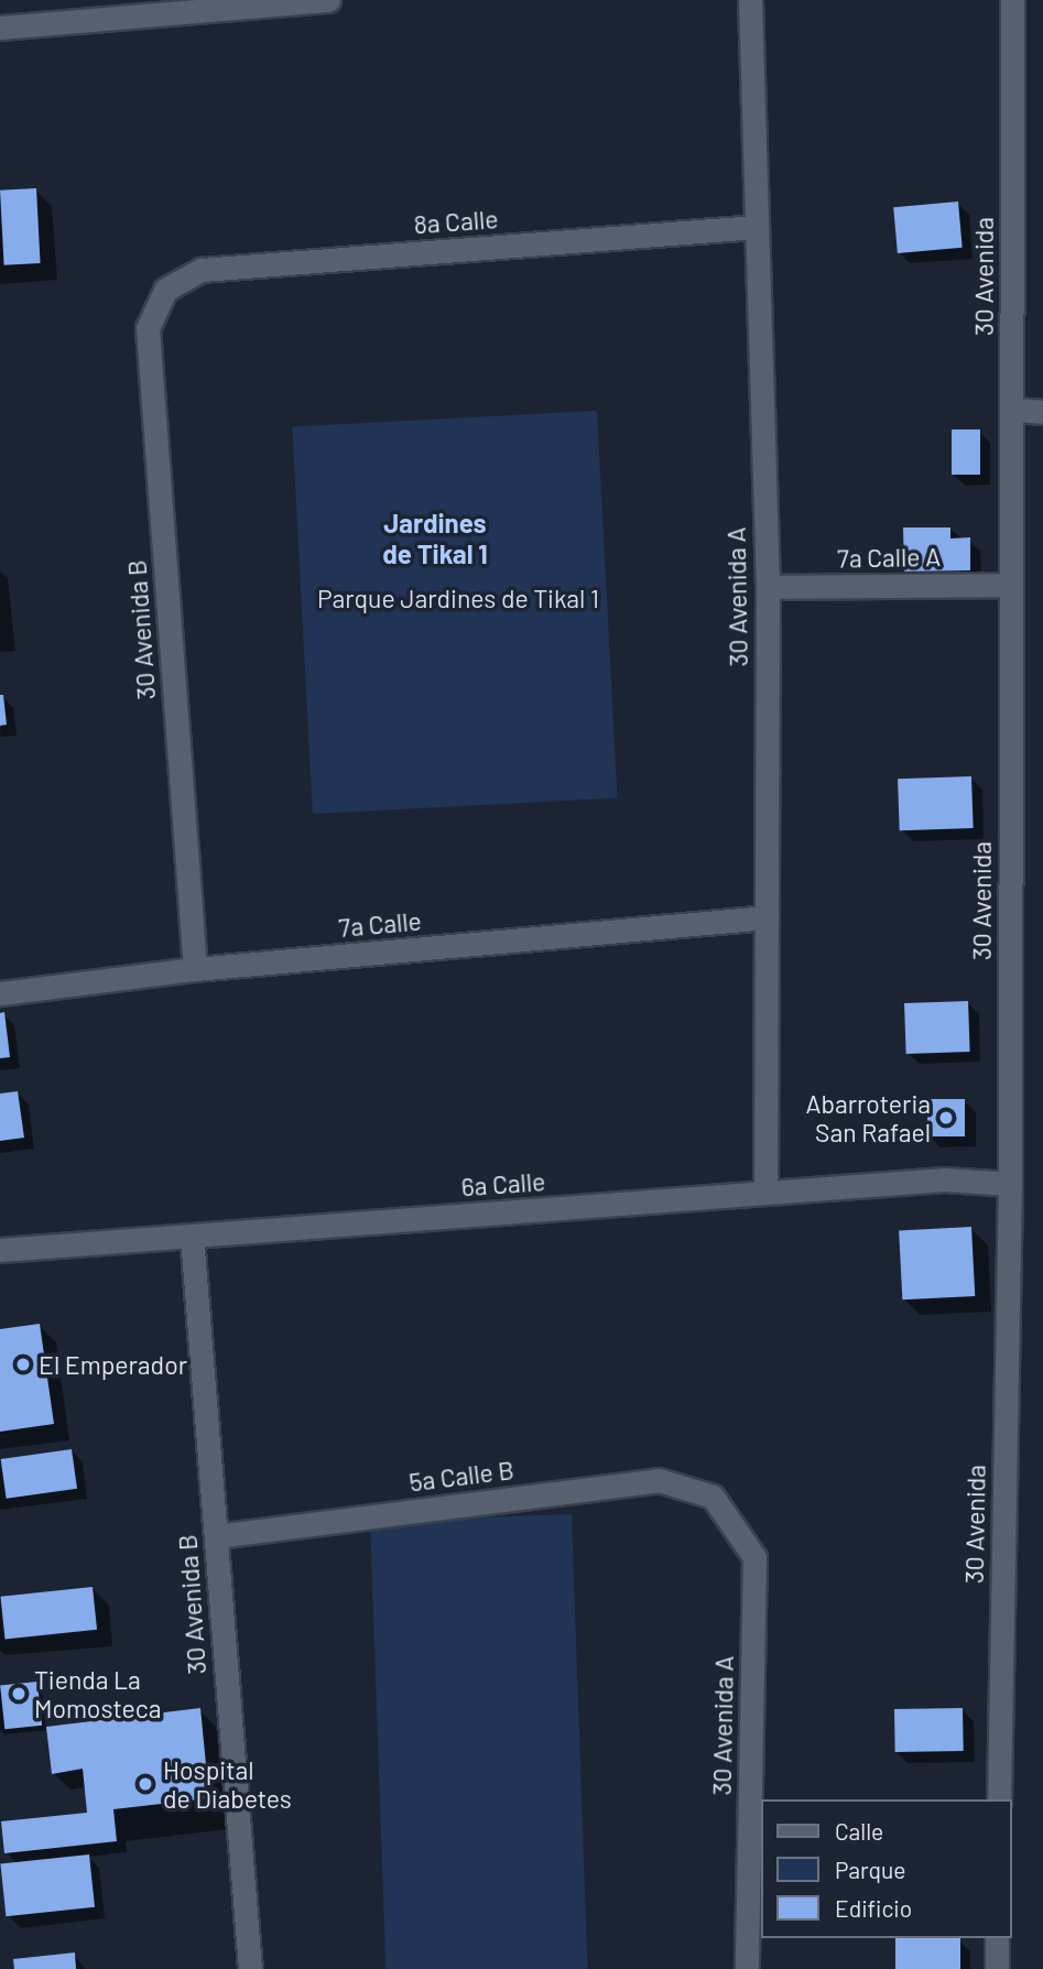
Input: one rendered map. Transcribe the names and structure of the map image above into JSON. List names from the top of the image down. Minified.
{"streets":{"street":["8a Calle","30 Avenida","7a Calle A","30 Avenida A","30 Avenida B","7a Calle","6a Calle","5a Calle B"]},"crossings":[["8a Calle","30 Avenida A"],["8a Calle","30 Avenida B"],["30 Avenida","7a Calle A"],["30 Avenida","6a Calle"],["7a Calle A","30 Avenida A"],["30 Avenida A","7a Calle"],["30 Avenida A","6a Calle"],["30 Avenida A","5a Calle B"],["30 Avenida B","7a Calle"],["30 Avenida B","6a Calle"],["30 Avenida B","5a Calle B"]],"districts":["Jardines de Tikal 1"],"parks":["Parque Jardines de Tikal 1"],"places":["Abarroteria San Rafael","El Emperador","Tienda La Momosteca","Hospital de Diabetes"],"legend":["Calle","Parque","Edificio"]}
